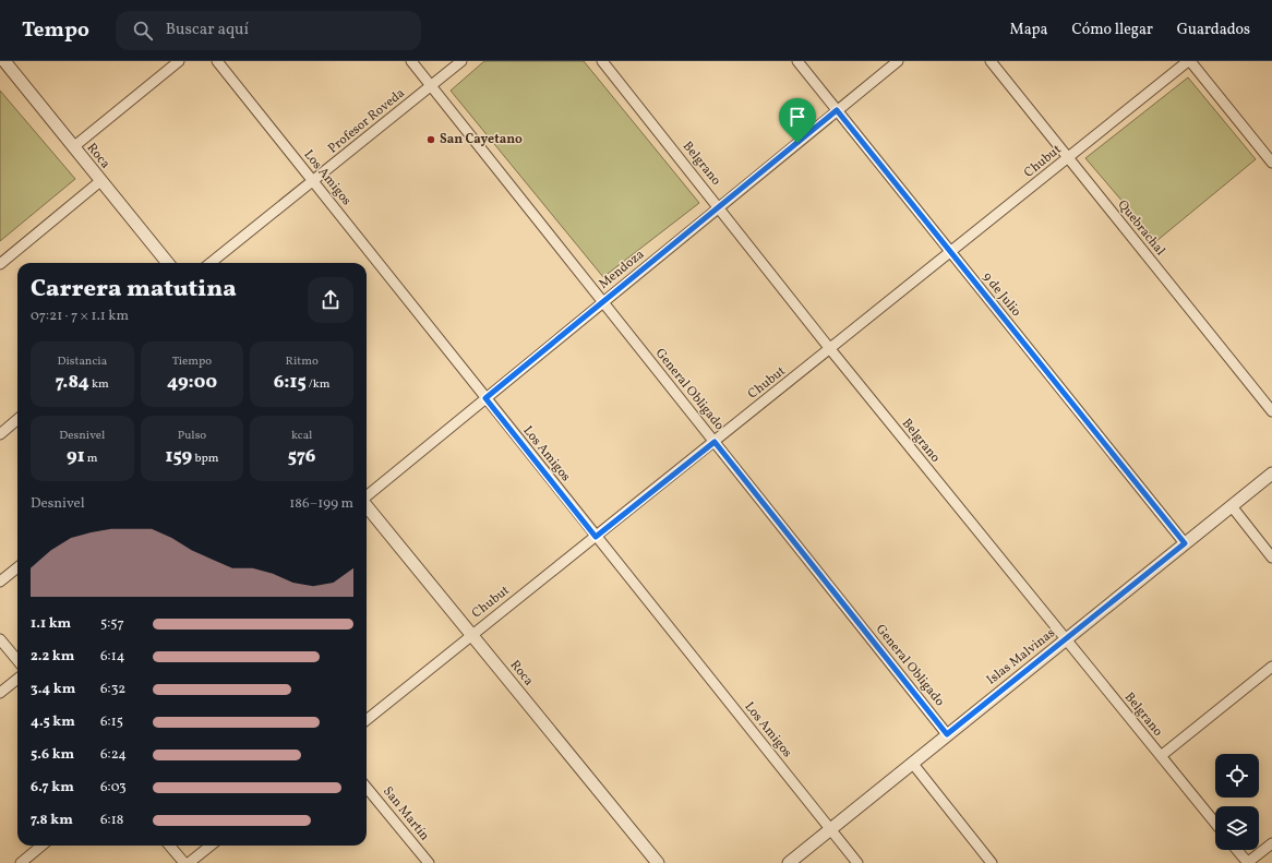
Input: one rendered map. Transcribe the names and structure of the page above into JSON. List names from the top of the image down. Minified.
{"streets":{"street":["Profesor Roveda","Roca","Chubut","Belgrano","Los Amigos","Quebrachal","Mendoza","9 de Julio","General Obligado","Islas Malvinas","San Martín"]},"crossings":[["Profesor Roveda","Los Amigos"],["Profesor Roveda","General Obligado"],["Roca","Chubut"],["Chubut","Belgrano"],["Chubut","Los Amigos"],["Chubut","Quebrachal"],["Chubut","9 de Julio"],["Chubut","General Obligado"],["Belgrano","Mendoza"],["Belgrano","Islas Malvinas"],["Los Amigos","Mendoza"],["Los Amigos","Islas Malvinas"],["Mendoza","9 de Julio"],["Mendoza","General Obligado"],["9 de Julio","Islas Malvinas"],["General Obligado","Islas Malvinas"]],"places":["San Cayetano"],"page":{"header":"Tempo","search":"Buscar aquí","nav":["Mapa","Cómo llegar","Guardados"],"heading":["Carrera matutina","07:21 · 7 × 1.1 km"],"stats":[["Distancia","7.84 km"],["Tiempo","49:00"],["Ritmo","6:15 /km"],["Desnivel","91 m"],["Pulso","159 bpm"],["kcal","576"]],"chart":["Desnivel","186–199 m"],"list":[{"name":"1.1 km","note":"5:57"},{"name":"2.2 km","note":"6:14"},{"name":"3.4 km","note":"6:32"},{"name":"4.5 km","note":"6:15"},{"name":"5.6 km","note":"6:24"},{"name":"6.7 km","note":"6:03"},{"name":"7.8 km","note":"6:18"}]}}
